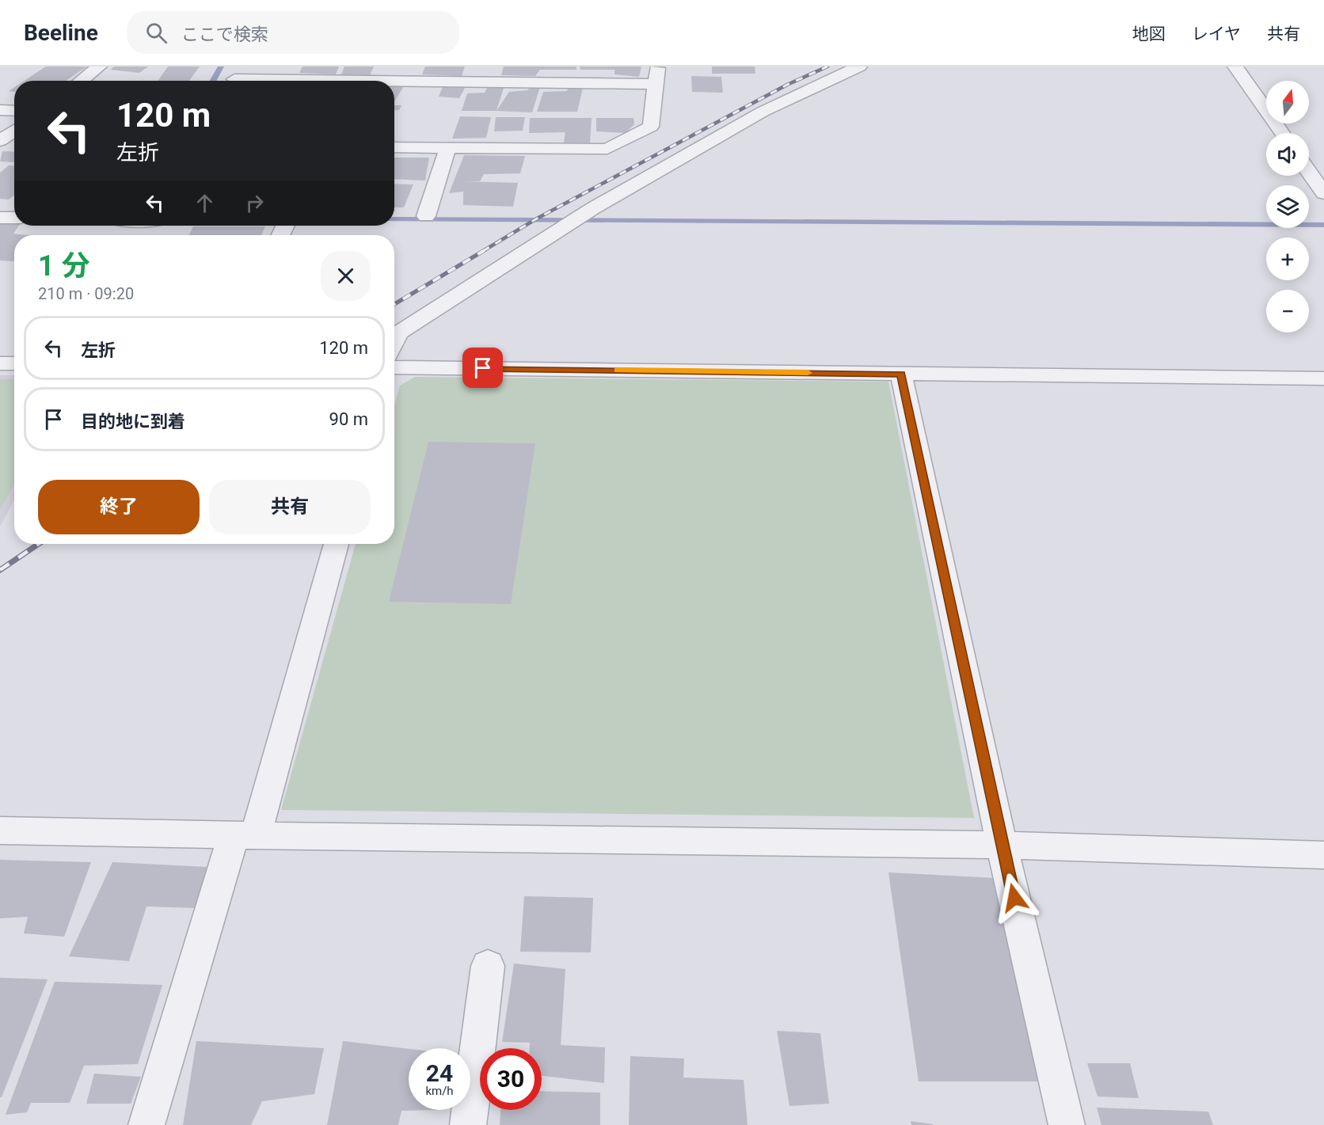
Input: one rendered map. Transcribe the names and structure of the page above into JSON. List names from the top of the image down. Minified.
{"north":"top","page":{"header":"Beeline","search":"ここで検索","nav":["地図","レイヤ","共有"],"map_buttons":["+","−"],"turn":["120 m","左折"],"heading":["1 分","210 m · 09:20"],"list":[{"name":"左折","value":"120 m"},{"name":"目的地に到着","value":"90 m"}],"buttons":["終了","共有"],"speed":"24 km/h","limit":"30"}}
